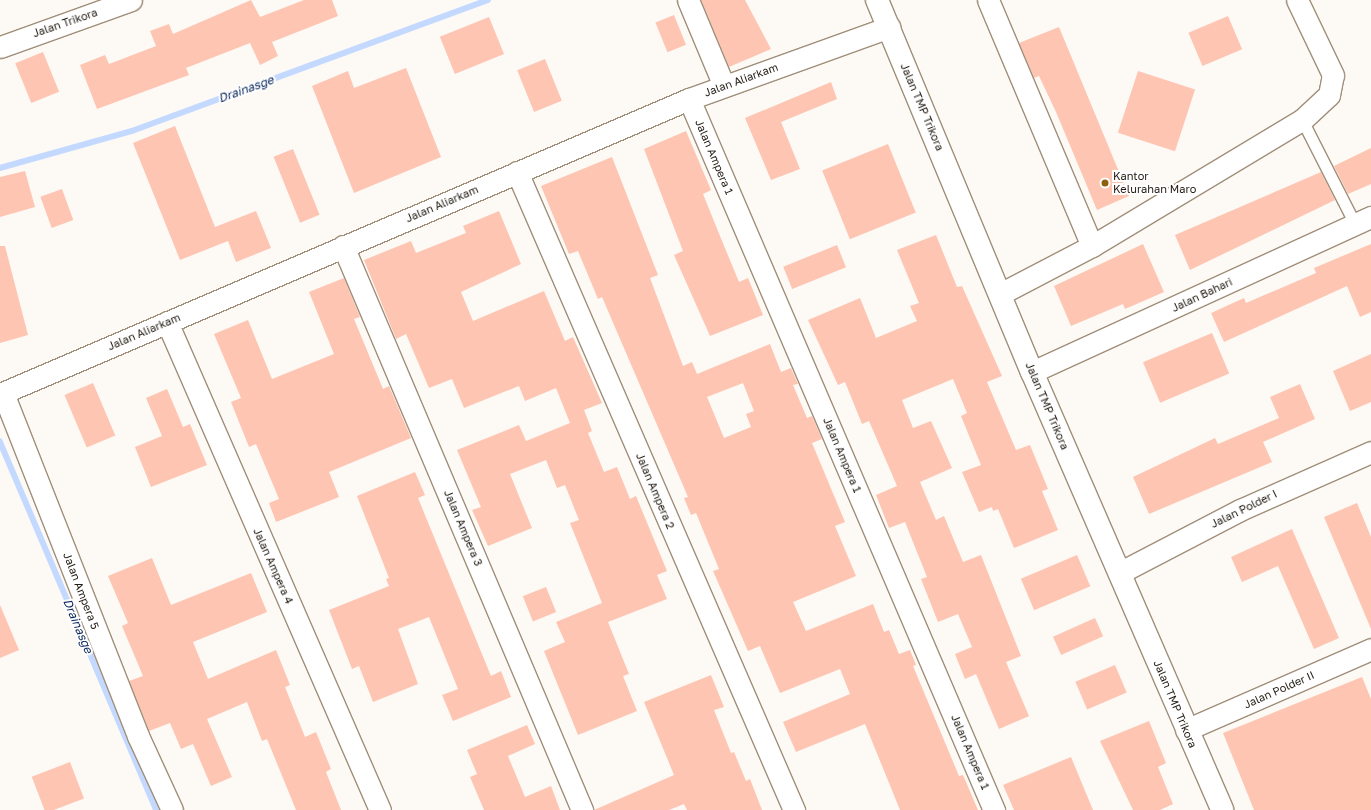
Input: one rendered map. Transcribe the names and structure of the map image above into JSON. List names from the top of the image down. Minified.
{"streets":{"highway":["Jalan TMP Trikora"],"street":["Jalan Trikora","Jalan Aliarkam","Jalan Ampera 1","Jalan Bahari","Jalan Ampera 2","Jalan Polder I","Jalan Ampera 3","Jalan Ampera 4","Jalan Ampera 5","Jalan Polder II"]},"crossings":[["Jalan Aliarkam","Jalan TMP Trikora"],["Jalan Aliarkam","Jalan Ampera 1"],["Jalan Aliarkam","Jalan Ampera 2"],["Jalan Aliarkam","Jalan Ampera 3"],["Jalan Aliarkam","Jalan Ampera 4"],["Jalan Aliarkam","Jalan Ampera 5"],["Jalan TMP Trikora","Jalan Bahari"],["Jalan TMP Trikora","Jalan Polder I"],["Jalan TMP Trikora","Jalan Polder II"]],"water":["Drainasge"],"places":["Kantor Kelurahan Maro"]}
